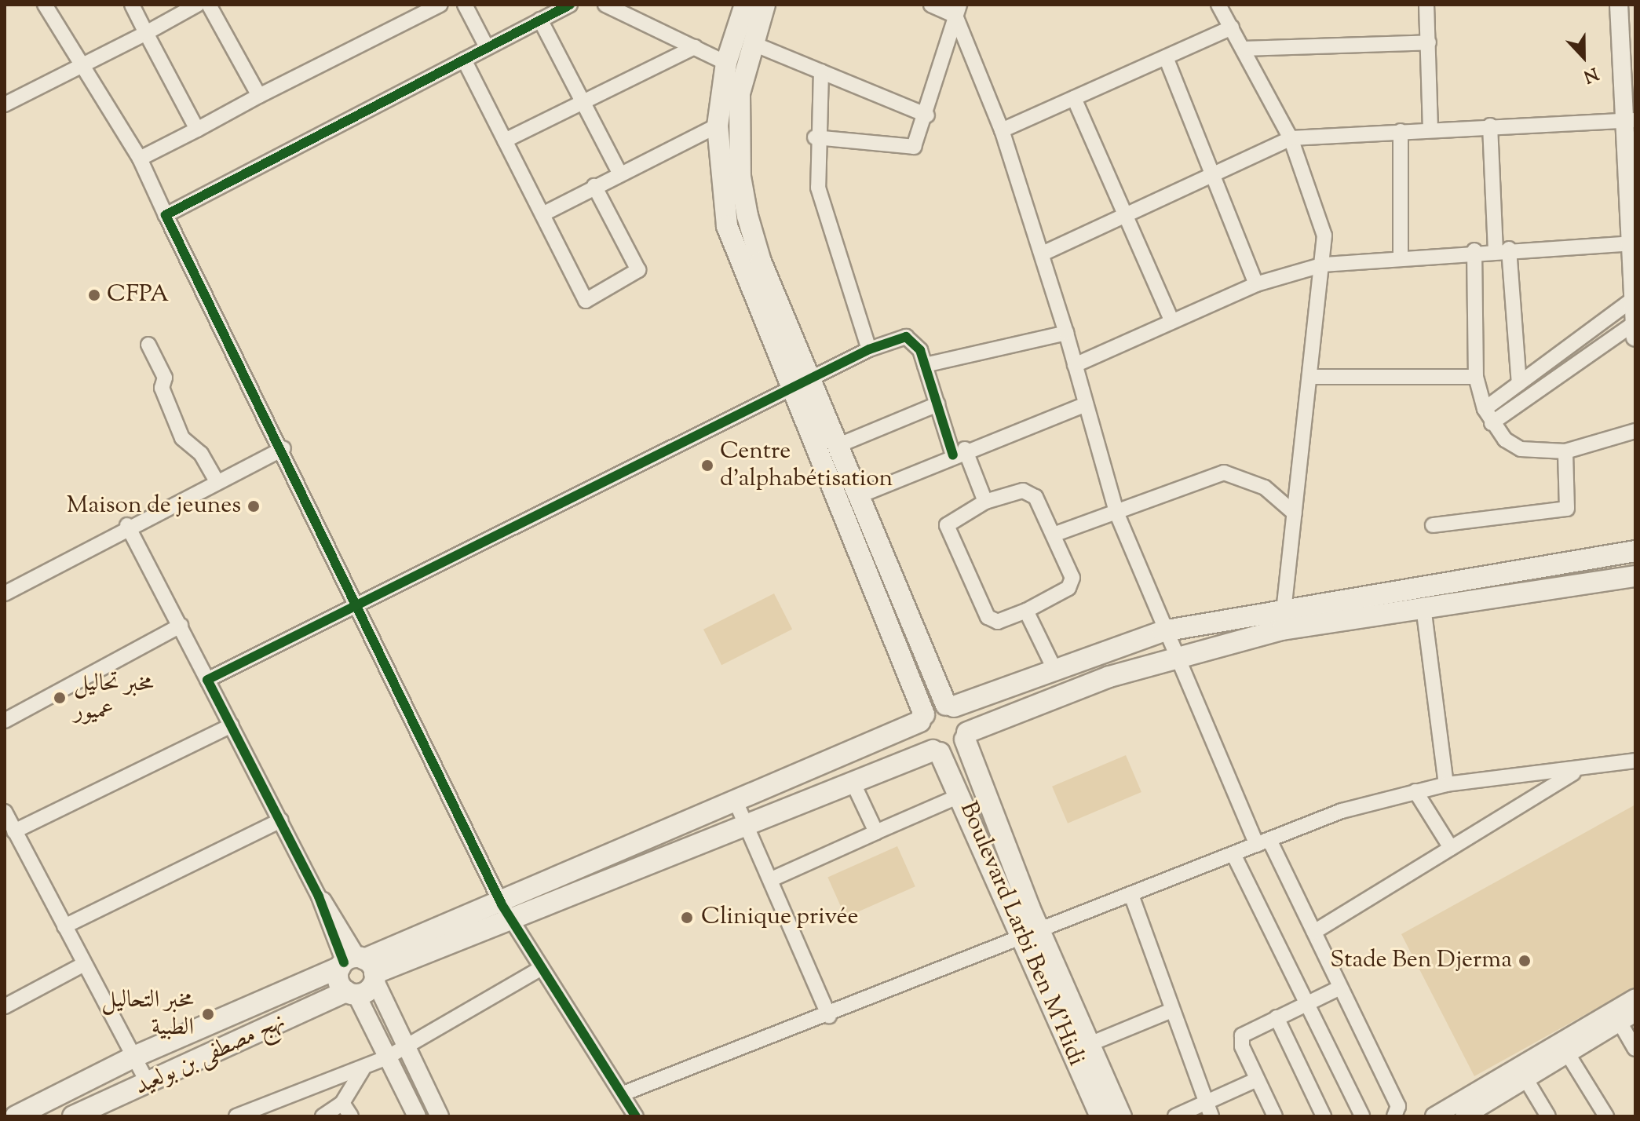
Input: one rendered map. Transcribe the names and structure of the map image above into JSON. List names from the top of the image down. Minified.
{"streets":{"main road":["Boulevard Larbi Ben M'Hidi","نهج مصطفى بن بولعيد"]},"places":["CFPA","Centre d'alphabétisation","Maison de jeunes","مخبر تحاليل عميور","Clinique privée","Stade Ben Djerma","مخبر التحاليل الطبية"],"north":"bottom"}
